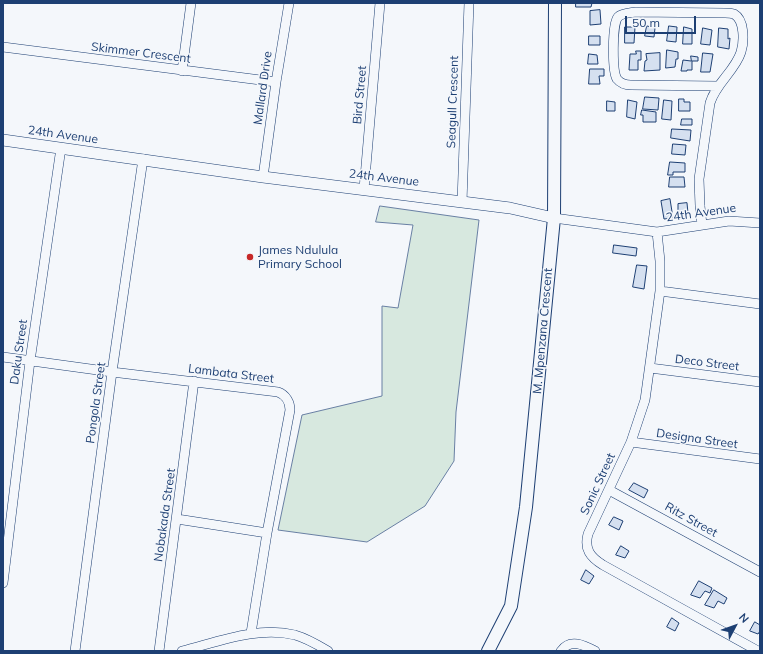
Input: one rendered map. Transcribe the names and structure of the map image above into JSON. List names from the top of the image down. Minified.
{"streets":{"main road":["M. Mpenzana Crescent"],"street":["Skimmer Crescent","Mallard Drive","Bird Street","Seagull Crescent","24th Avenue","Daku Street","Deco Street","Lambata Street","Pongola Street","Designa Street","Sonic Street","Nobakada Street","Ritz Street"]},"crossings":[["Skimmer Crescent","Mallard Drive"],["Mallard Drive","24th Avenue"],["Bird Street","24th Avenue"],["Seagull Crescent","24th Avenue"],["24th Avenue","M. Mpenzana Crescent"],["24th Avenue","Daku Street"],["24th Avenue","Pongola Street"],["24th Avenue","Sonic Street"],["Daku Street","Lambata Street"],["Deco Street","Sonic Street"],["Lambata Street","Pongola Street"],["Lambata Street","Nobakada Street"],["Designa Street","Sonic Street"],["Sonic Street","Ritz Street"]],"places":["James Ndulula Primary School"],"scale_bar":"50 m","north":"top right"}
